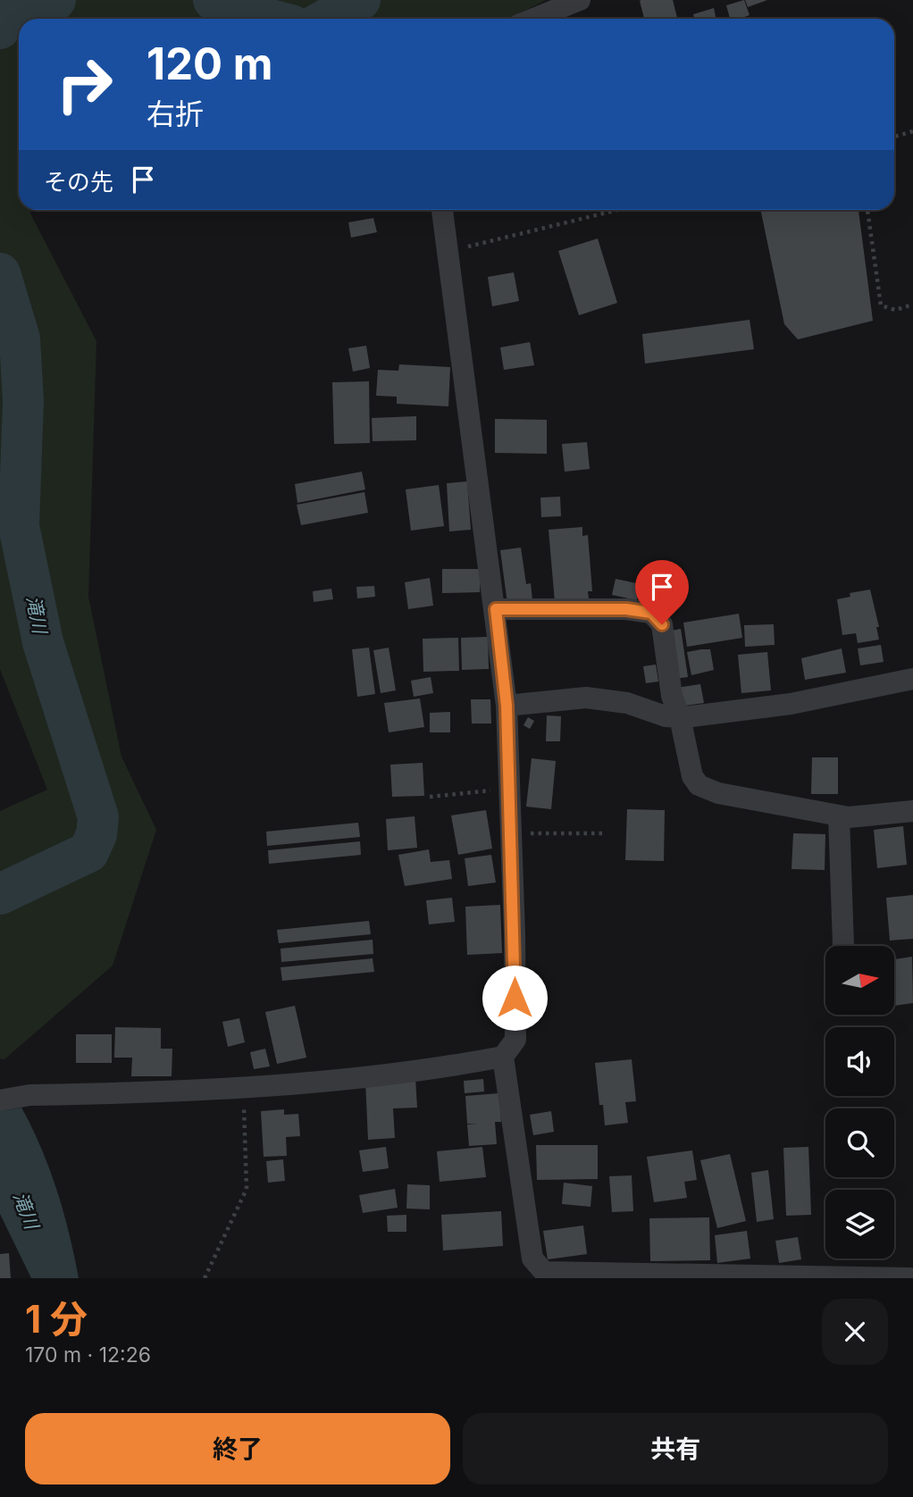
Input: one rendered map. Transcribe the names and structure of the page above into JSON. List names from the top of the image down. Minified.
{"water":["滝川"],"north":"right","page":{"turn":["120 m","右折"],"then":"その先","heading":["1 分","170 m · 12:26"],"buttons":["終了","共有"]}}
